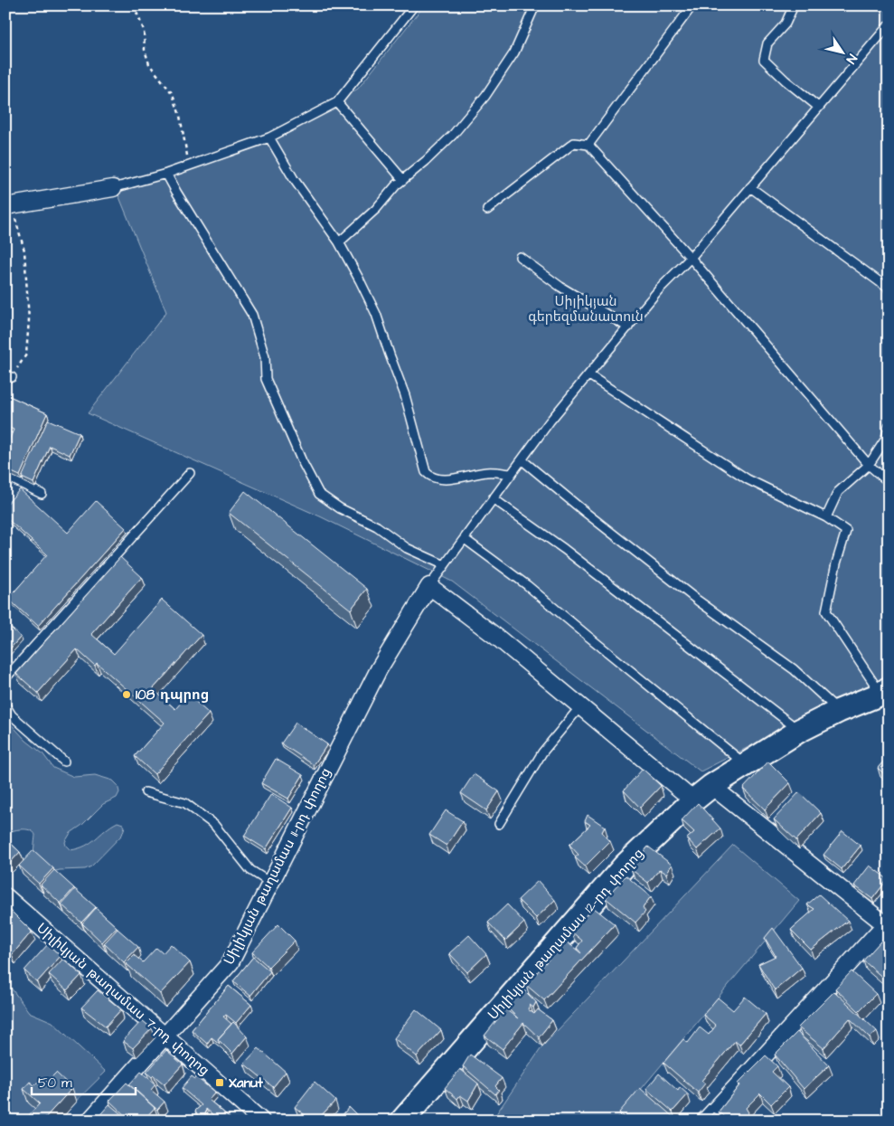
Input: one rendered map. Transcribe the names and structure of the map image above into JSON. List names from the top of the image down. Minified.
{"streets":{"main road":["Սիլիկյան թաղամաս 12-րդ փողոց"],"street":["Սիլիկյան թաղամաս 11-րդ փողոց","Սիլիկյան թաղամաս 7-րդ փողոց"]},"crossings":[["Սիլիկյան թաղամաս 11-րդ փողոց","Սիլիկյան թաղամաս 7-րդ փողոց"]],"parks":["Սիլիկյան գերեզմանատուն"],"places":{"other":["108 դպրոց"],"transit":["Xanut"]},"scale_bar":"50 m","north":"bottom right"}
